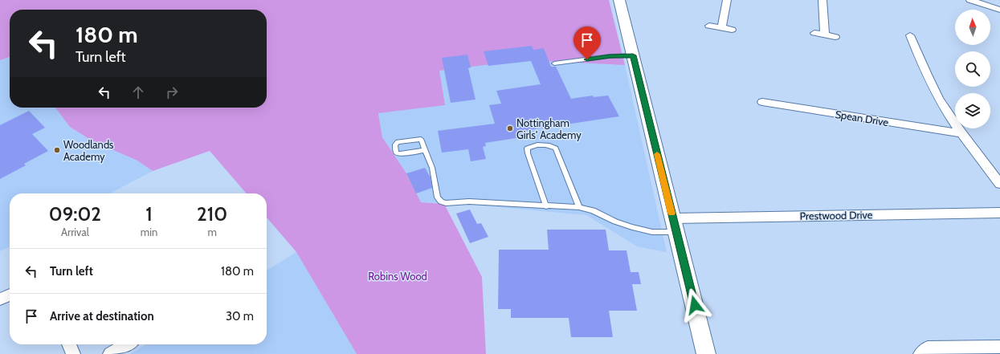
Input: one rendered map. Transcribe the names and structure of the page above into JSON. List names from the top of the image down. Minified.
{"streets":{"street":["Spean Drive","Prestwood Drive"]},"parks":["Robins Wood"],"places":["Nottingham Girls' Academy","Woodlands Academy"],"north":"top","page":{"turn":["180 m","Turn left"],"eta":["09:02","Arrival","1","min","210","m"],"list":[{"name":"Turn left","value":"180 m"},{"name":"Arrive at destination","value":"30 m"}]}}
